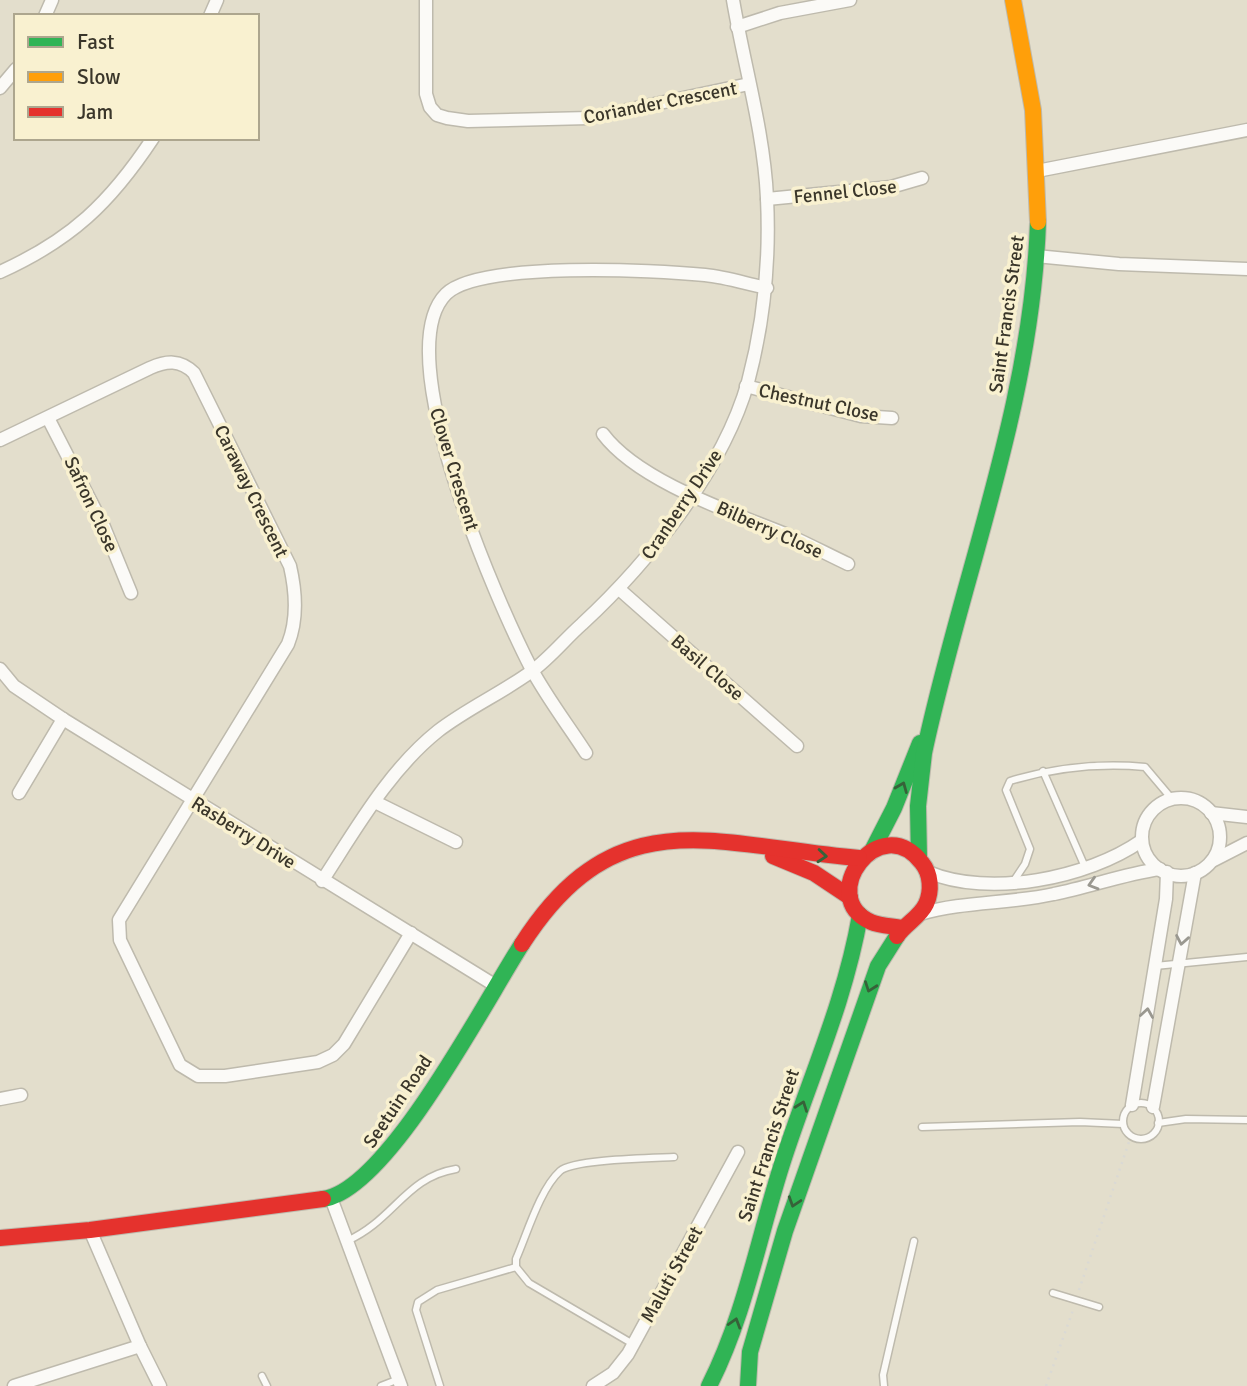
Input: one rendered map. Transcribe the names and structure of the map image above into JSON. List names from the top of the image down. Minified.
{"streets":{"street":["Coriander Crescent","Fennel Close","Saint Francis Street","Chestnut Close","Clover Crescent","Caraway Crescent","Safron Close","Cranberry Drive","Bilberry Close","Basil Close","Rasberry Drive","Seetuin Road","Maluti Street"]},"crossings":[["Coriander Crescent","Cranberry Drive"],["Fennel Close","Cranberry Drive"],["Chestnut Close","Cranberry Drive"],["Clover Crescent","Cranberry Drive"],["Caraway Crescent","Safron Close"],["Caraway Crescent","Rasberry Drive"],["Cranberry Drive","Bilberry Close"],["Cranberry Drive","Basil Close"],["Cranberry Drive","Rasberry Drive"],["Rasberry Drive","Seetuin Road"]],"legend":["Fast","Slow","Jam"]}
